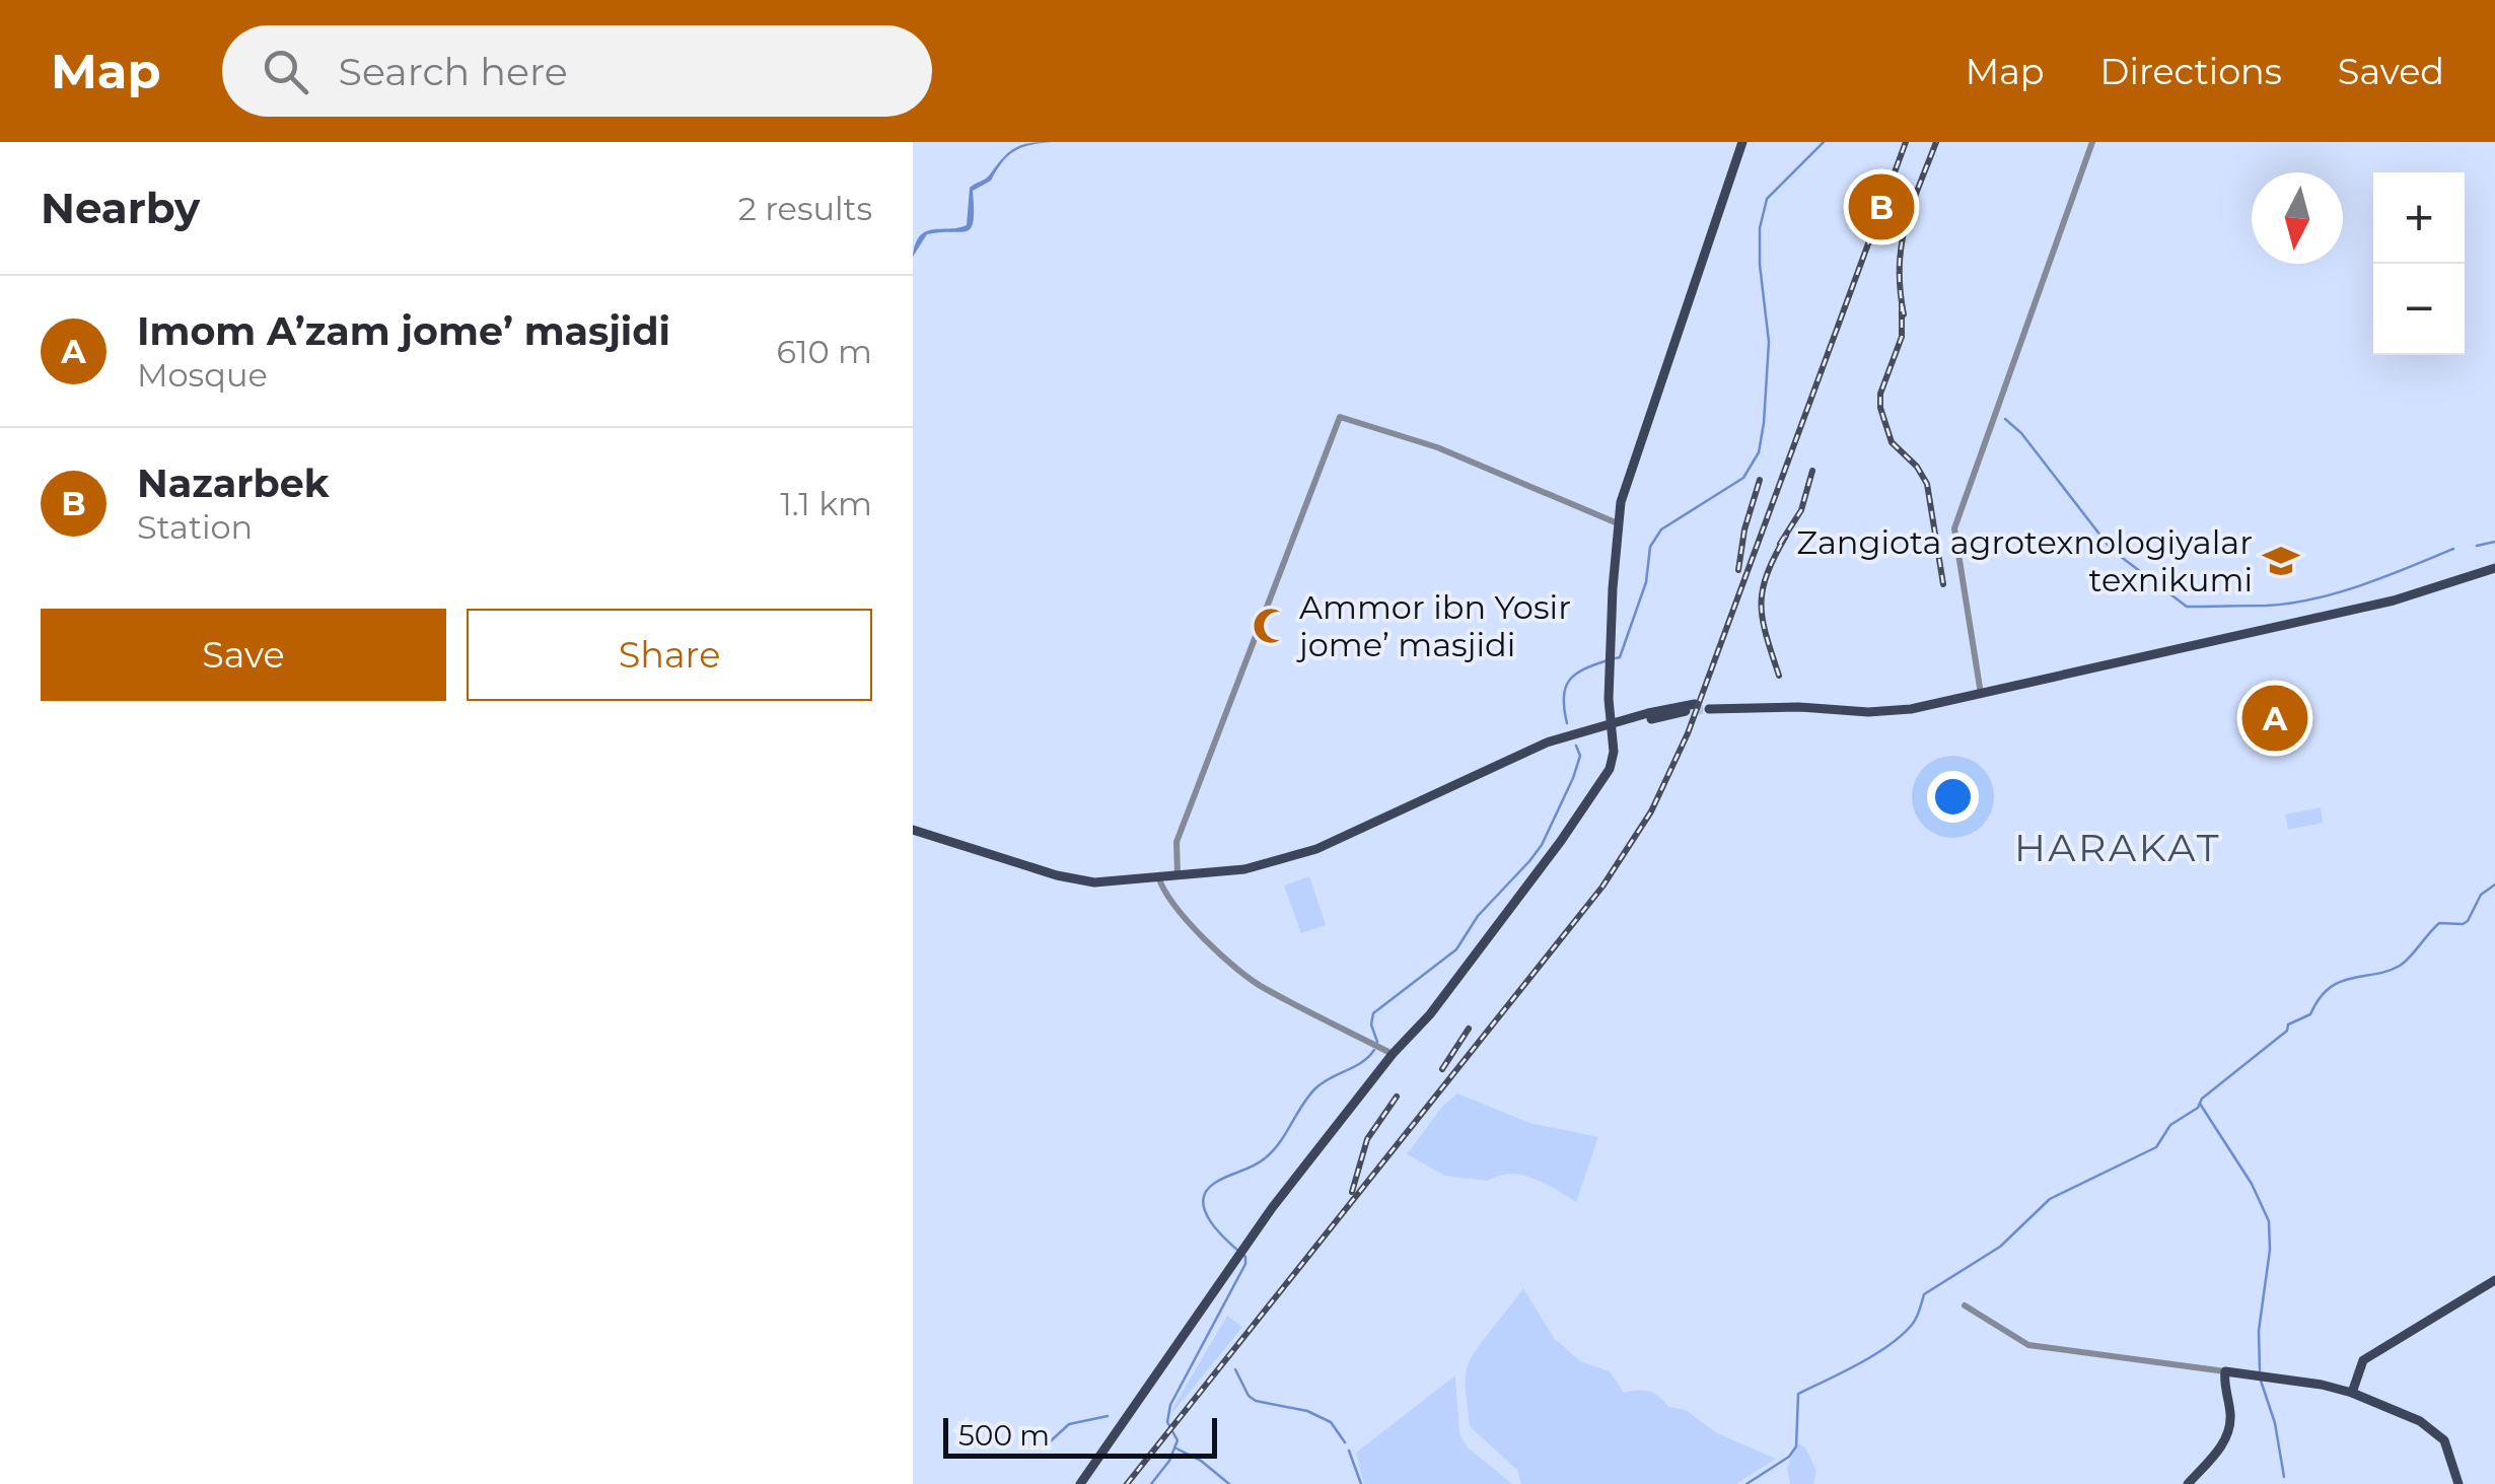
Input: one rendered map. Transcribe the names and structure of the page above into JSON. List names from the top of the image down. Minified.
{"districts":["HARAKAT"],"places":{"school or university":["Zangiota agrotexnologiyalar texnikumi"],"mosque":["Ammor ibn Yosir jome’ masjidi"]},"scale_bar":"500 m","north":"bottom","page":{"header":"Map","search":"Search here","nav":["Map","Directions","Saved"],"heading":["Nearby","2 results"],"pins":["B","A"],"map_buttons":["+","−"],"list":[{"mark":"A","name":"Imom A’zam jome’ masjidi","note":"Mosque","value":"610 m"},{"mark":"B","name":"Nazarbek","note":"Station","value":"1.1 km"}],"buttons":["Save","Share"],"scale":"500 m"}}
